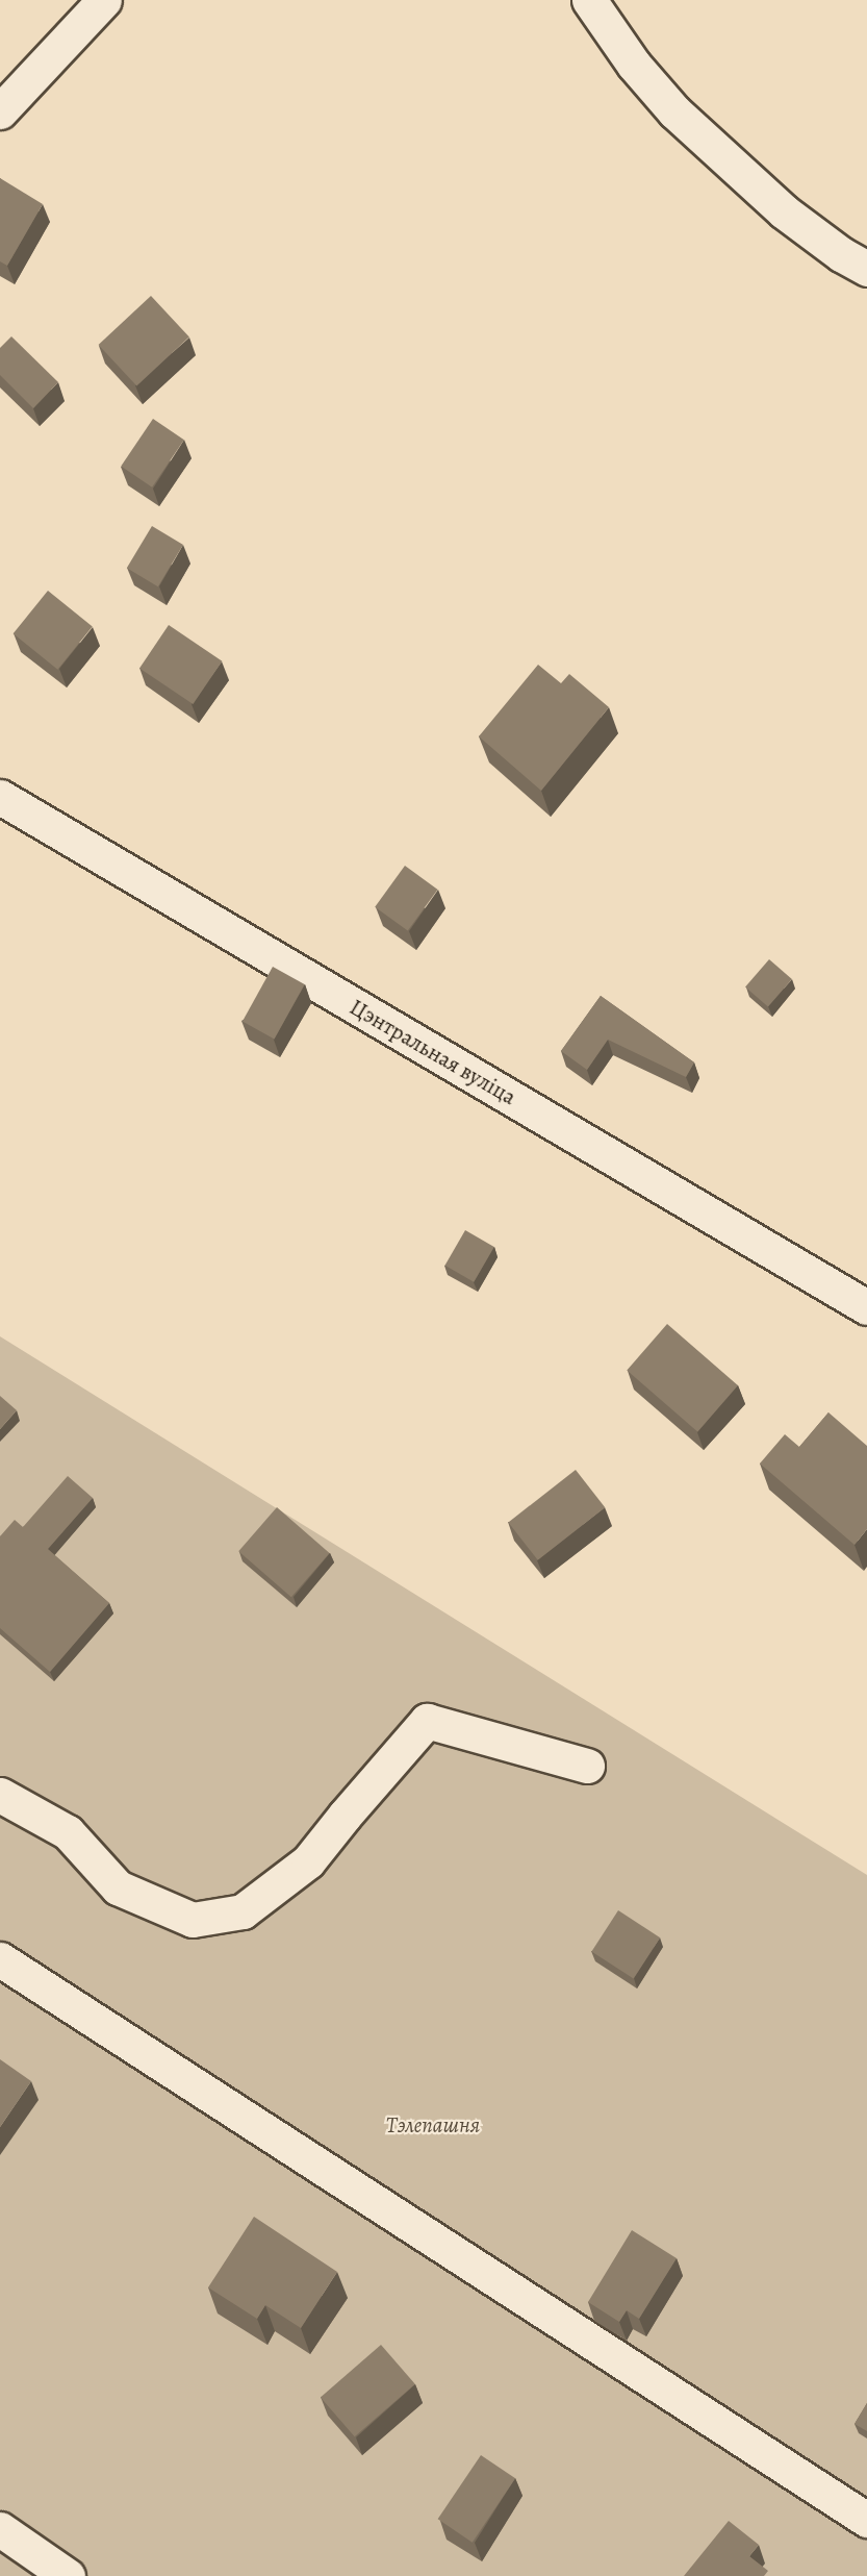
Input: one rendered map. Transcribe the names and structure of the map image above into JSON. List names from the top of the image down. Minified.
{"streets":{"street":["Цэнтральная вуліца"]},"parks":["Тэлепашня"]}
